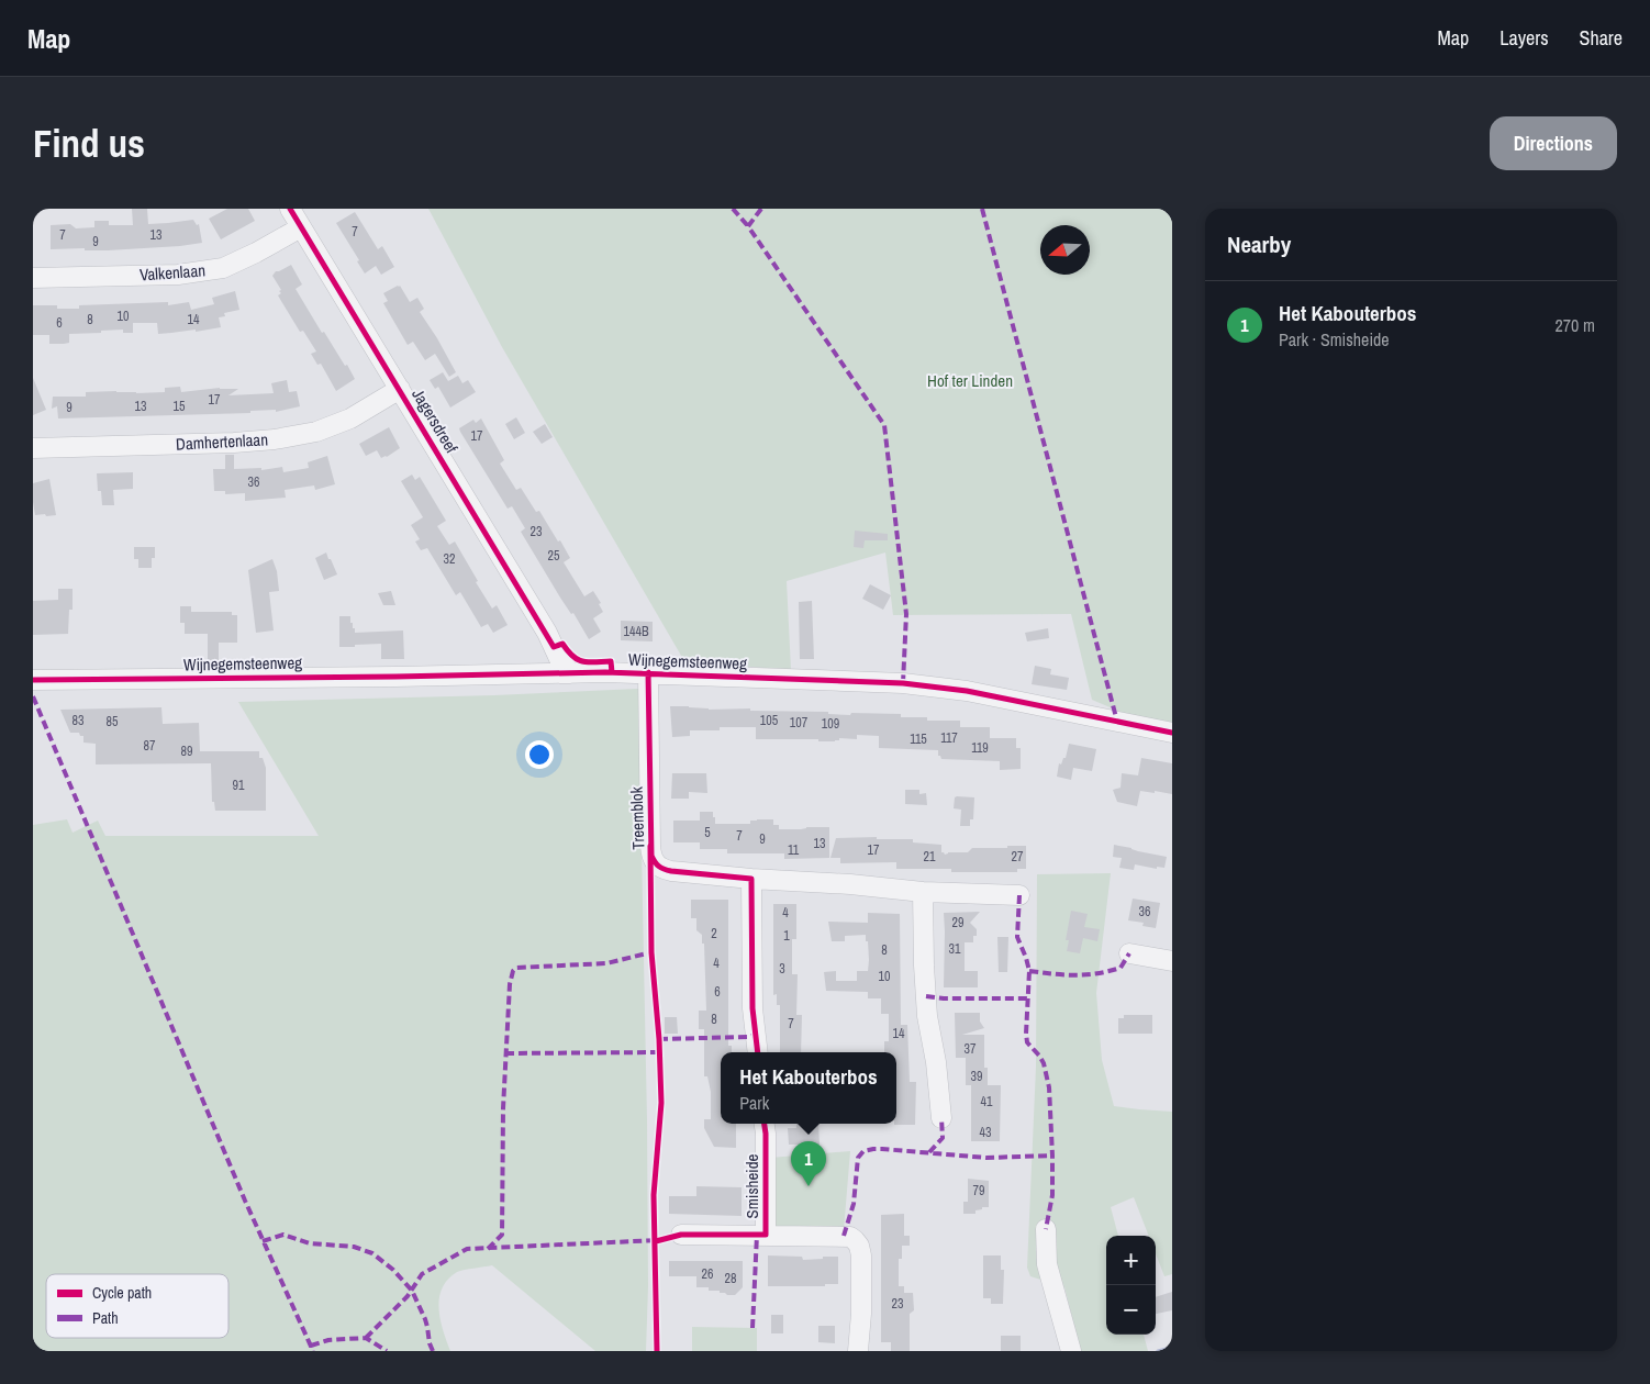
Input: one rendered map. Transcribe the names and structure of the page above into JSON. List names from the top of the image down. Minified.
{"streets":{"street":["Valkenlaan","Jagersdreef","Damhertenlaan","Wijnegemsteenweg","Treemblok","Smisheide"]},"crossings":[["Valkenlaan","Jagersdreef"],["Jagersdreef","Damhertenlaan"],["Jagersdreef","Wijnegemsteenweg"],["Wijnegemsteenweg","Treemblok"]],"parks":["Hof ter Linden"],"house_numbers":["7","7","13","9","10","8","14","6","17","13","15","9","17","36","23","25","32","144B","83","105","85","107","109","117","115","87","119","89","91","5","7","9","13","11","17","21","27","36","4","29","2","1","31","8","4","3","10","6","8","7","14","37","39","41","43","79","26","28","23"],"legend":["Cycle path","Path"],"north":"left","page":{"header":"Map","nav":["Map","Layers","Share"],"buttons":"Directions","title":"Find us","heading":"Nearby","list":[{"mark":"1","name":"Het Kabouterbos","note":"Park · Smisheide","value":"270 m"}],"popup":["Het Kabouterbos","Park"],"pins":"1","map_buttons":["+","−"]}}
